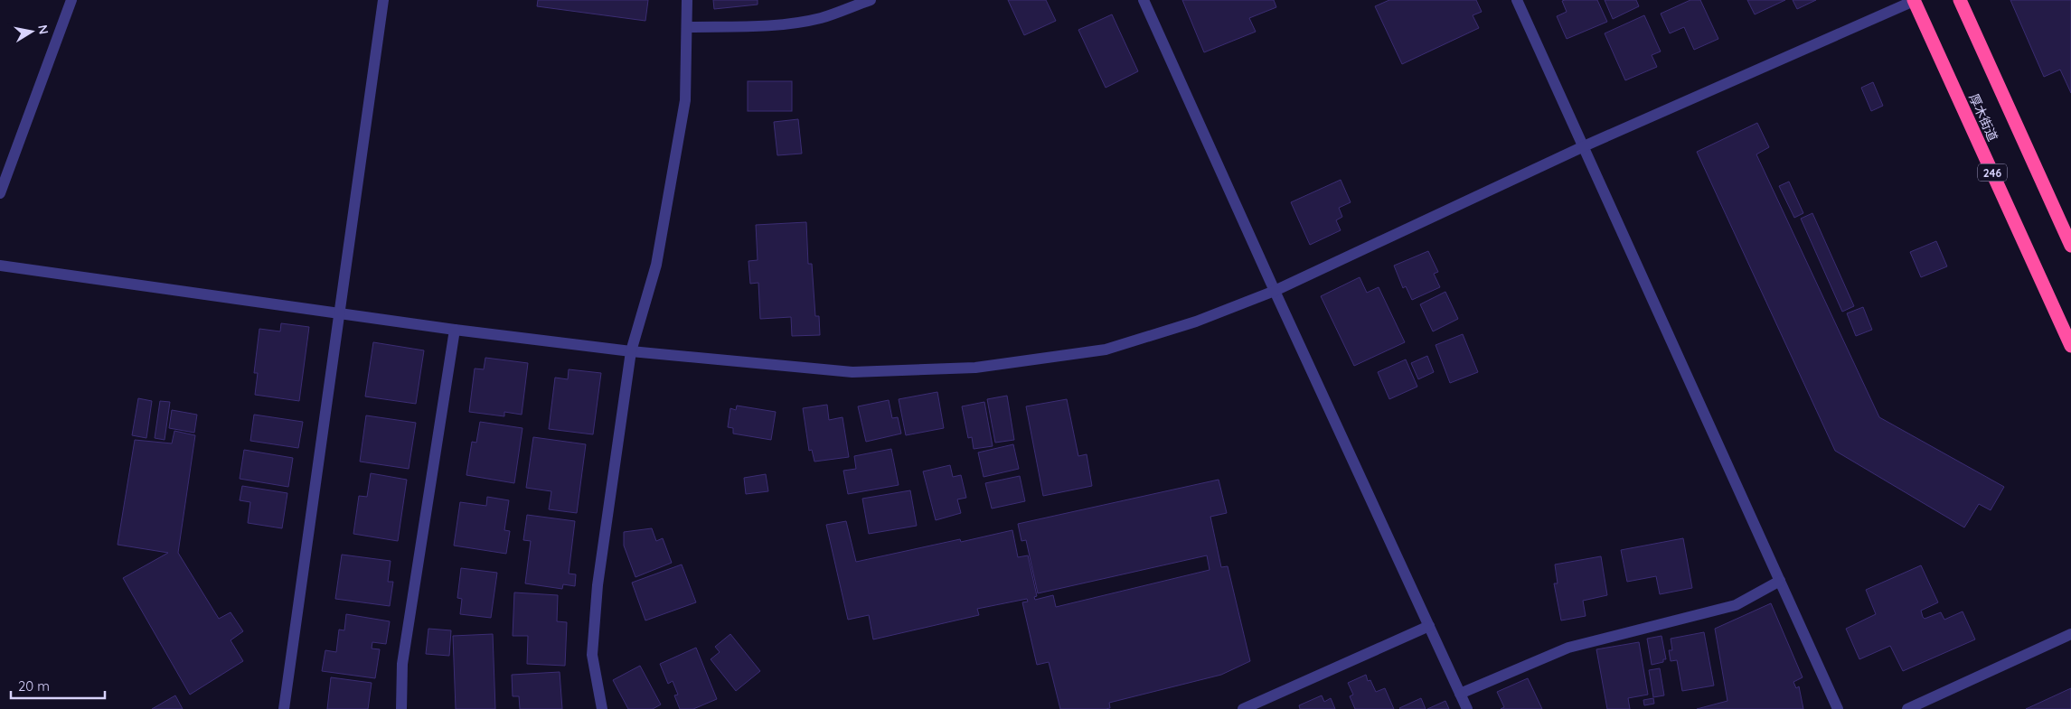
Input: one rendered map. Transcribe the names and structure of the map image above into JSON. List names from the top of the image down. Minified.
{"streets":{"highway":["厚木街道","246"]},"scale_bar":"20 m","north":"right"}
